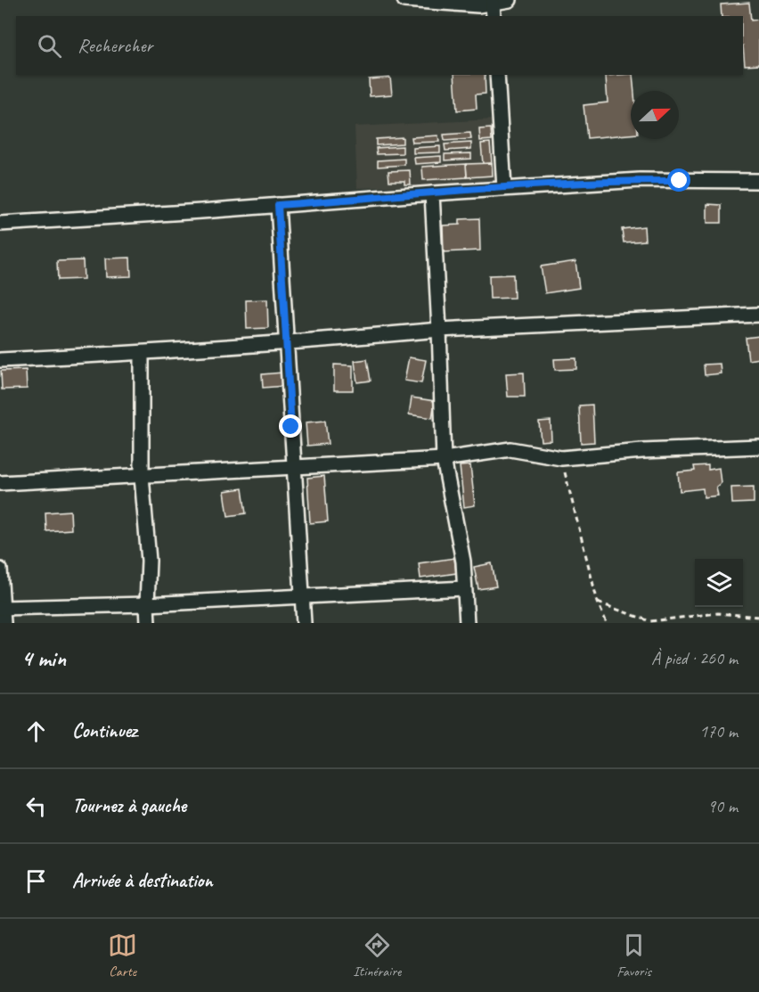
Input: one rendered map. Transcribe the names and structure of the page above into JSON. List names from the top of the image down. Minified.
{"north":"right","page":{"search":"Rechercher","heading":["4 min","À pied · 260 m"],"list":[["Continuez","170 m"],["Tournez à gauche","90 m"],"Arrivée à destination"],"nav":["Carte","Itinéraire","Favoris"]}}
